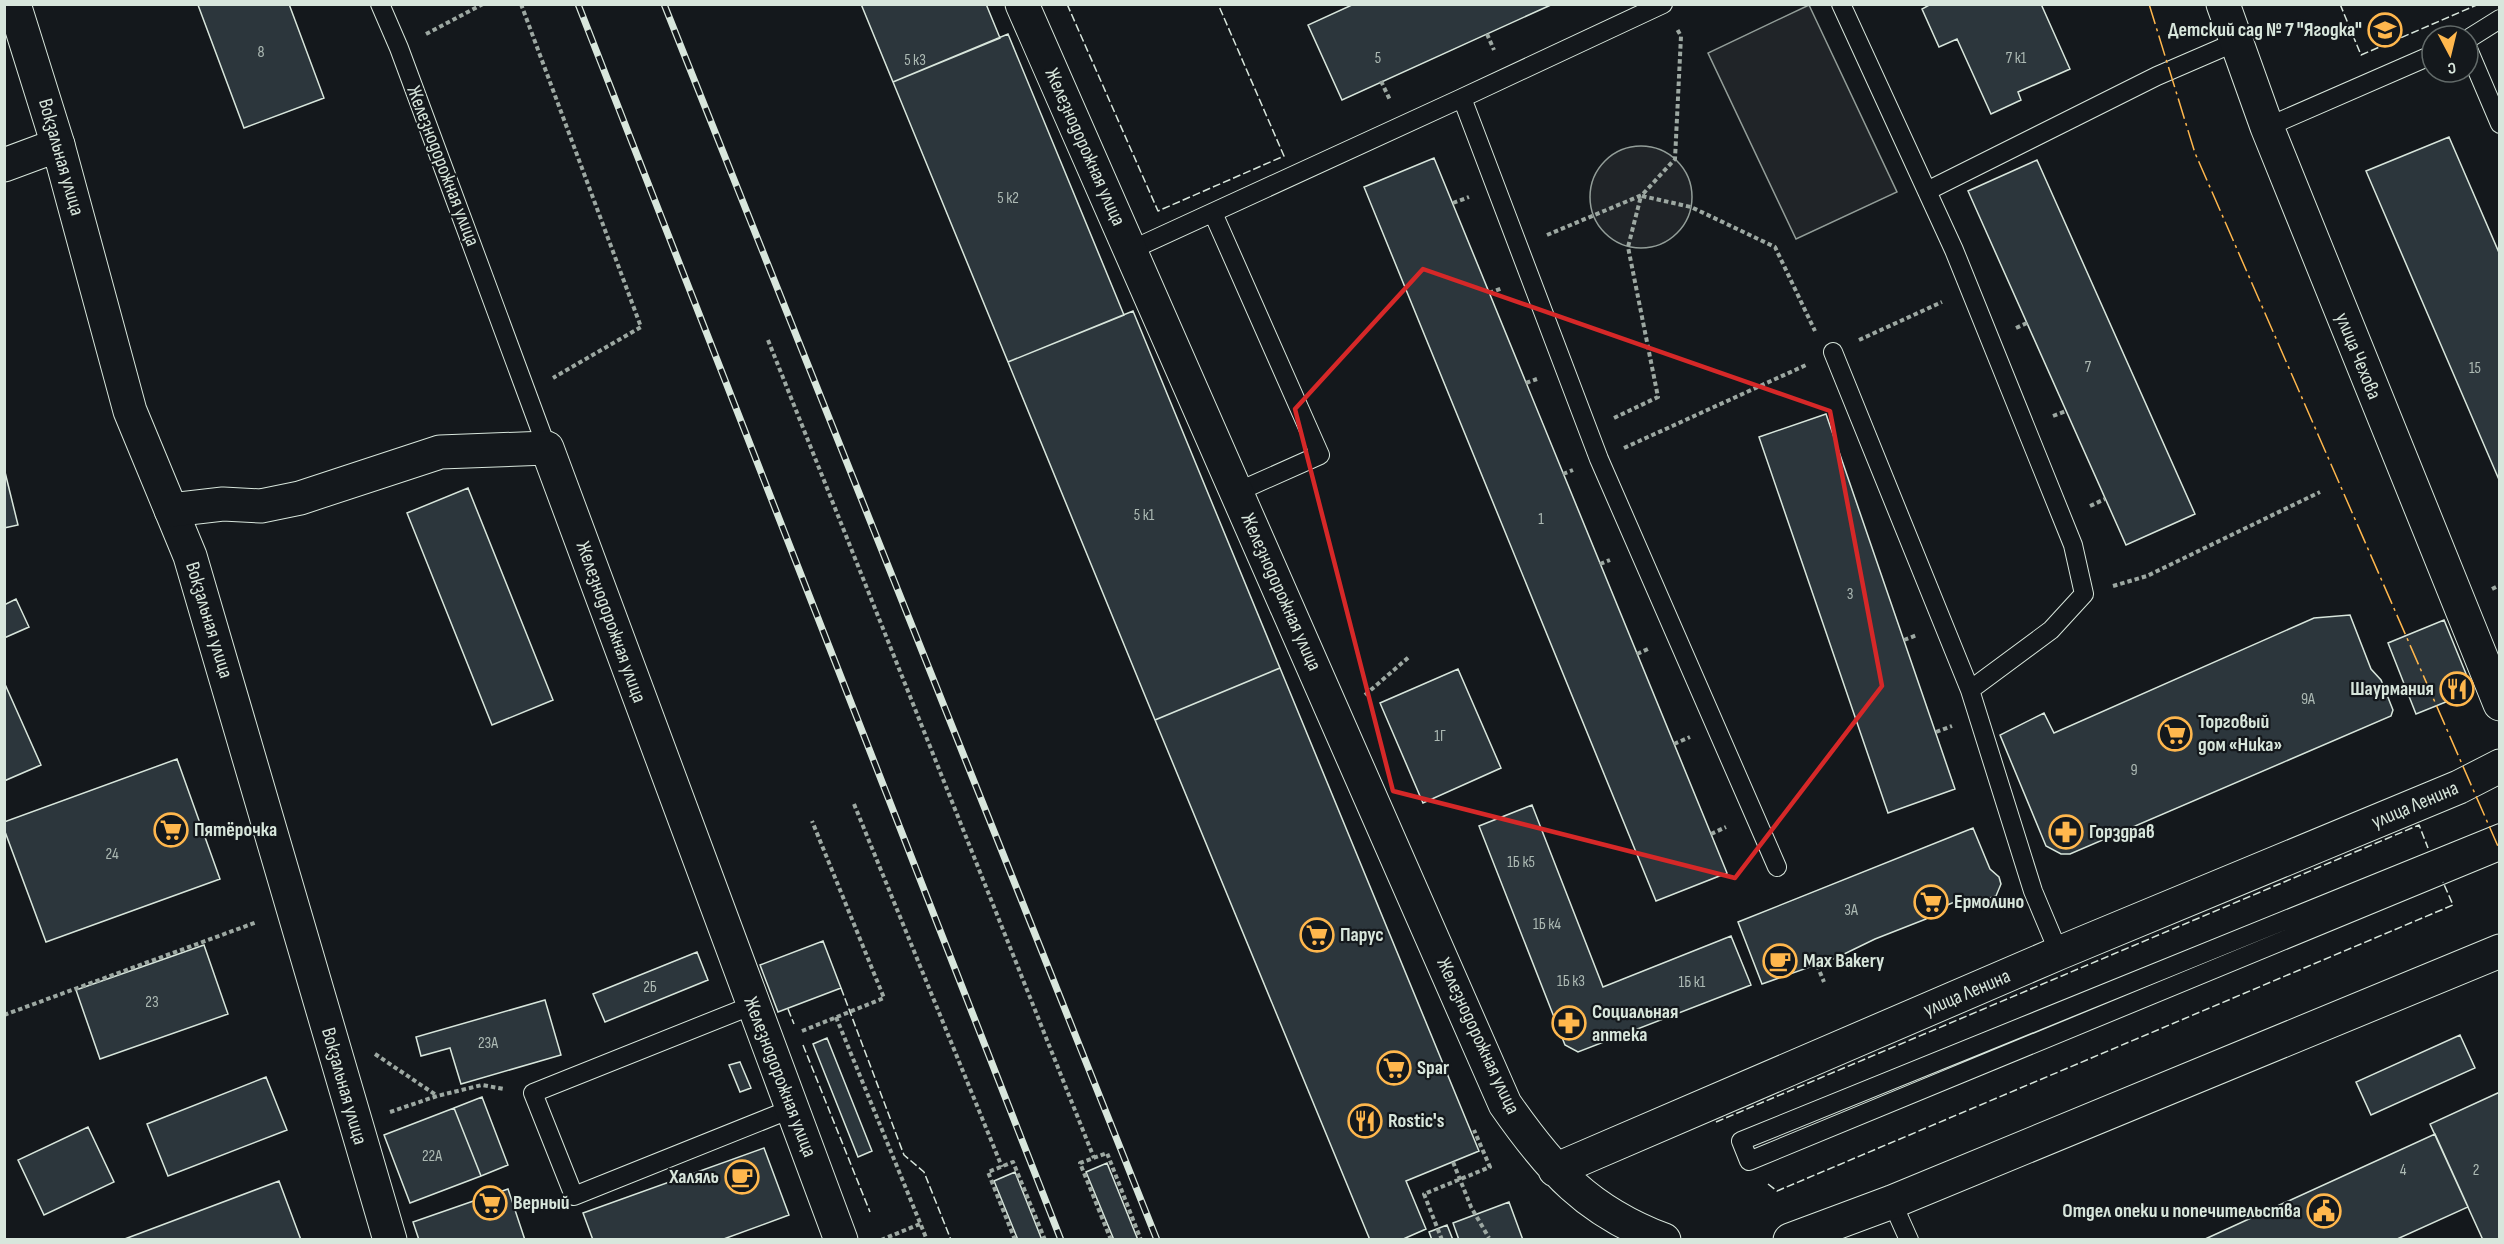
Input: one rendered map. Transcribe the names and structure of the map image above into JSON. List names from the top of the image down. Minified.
{"streets":{"street":["Железнодорожная улица","Вокзальная улица","улица Чехова","улица Ленина"]},"crossings":[["Железнодорожная улица","улица Ленина"]],"places":{"school or university":["Детский сад № 7 \"Ягодка\""],"restaurant":["Шаурмания","Rostic's"],"supermarket":["Торговый дом «Ника»","Пятёрочка","Ермолино","Парус","Spar","Верный"],"pharmacy":["Горздрав","Социальная аптека"],"cafe":["Max Bakery","Халяль"],"public building":["Отдел опеки и попечительства"]},"house_numbers":["8","5","7 к1","5 к3","5 к2","7","15","5 к1","1","3","9А","1Г","9","24","1Б к5","3А","1Б к4","1Б к3","1Б к1","2Б","23","23А","22А","4","2"],"north":"bottom"}
